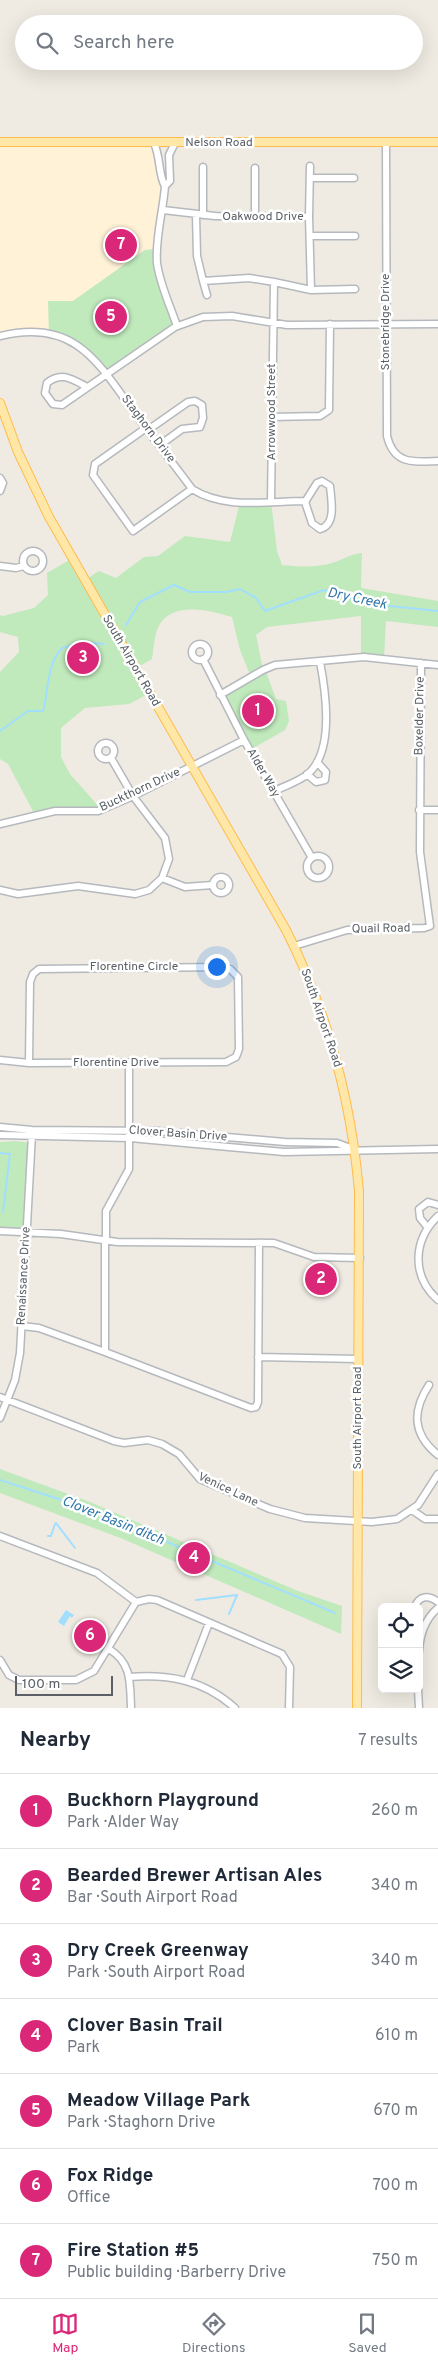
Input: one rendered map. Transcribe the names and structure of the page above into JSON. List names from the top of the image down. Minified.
{"streets":{"main road":["Nelson Road","South Airport Road"],"street":["Oakwood Drive","Stonebridge Drive","Arrowwood Street","Staghorn Drive","Boxelder Drive","Alder Way","Buckthorn Drive","Quail Road","Florentine Circle","Florentine Drive","Clover Basin Drive","Renaissance Drive","Venice Lane"]},"crossings":[["Nelson Road","Stonebridge Drive"],["Arrowwood Street","Staghorn Drive"],["South Airport Road","Buckthorn Drive"],["South Airport Road","Quail Road"],["South Airport Road","Clover Basin Drive"],["South Airport Road","Venice Lane"],["Boxelder Drive","Alder Way"],["Boxelder Drive","Quail Road"],["Alder Way","Buckthorn Drive"],["Florentine Circle","Florentine Drive"],["Clover Basin Drive","Renaissance Drive"],["Renaissance Drive","Venice Lane"]],"water":["Dry Creek","Clover Basin ditch"],"scale_bar":"100 m","page":{"search":"Search here","pins":["7","5","3","1","2","4","6"],"scale":"100 m","heading":["Nearby","7 results"],"list":[{"mark":"1","name":"Buckhorn Playground","note":"Park · Alder Way","value":"260 m"},{"mark":"2","name":"Bearded Brewer Artisan Ales","note":"Bar · South Airport Road","value":"340 m"},{"mark":"3","name":"Dry Creek Greenway","note":"Park · South Airport Road","value":"340 m"},{"mark":"4","name":"Clover Basin Trail","note":"Park","value":"610 m"},{"mark":"5","name":"Meadow Village Park","note":"Park · Staghorn Drive","value":"670 m"},{"mark":"6","name":"Fox Ridge","note":"Office","value":"700 m"},{"mark":"7","name":"Fire Station #5","note":"Public building · Barberry Drive","value":"750 m"}],"nav":["Map","Directions","Saved"]}}
